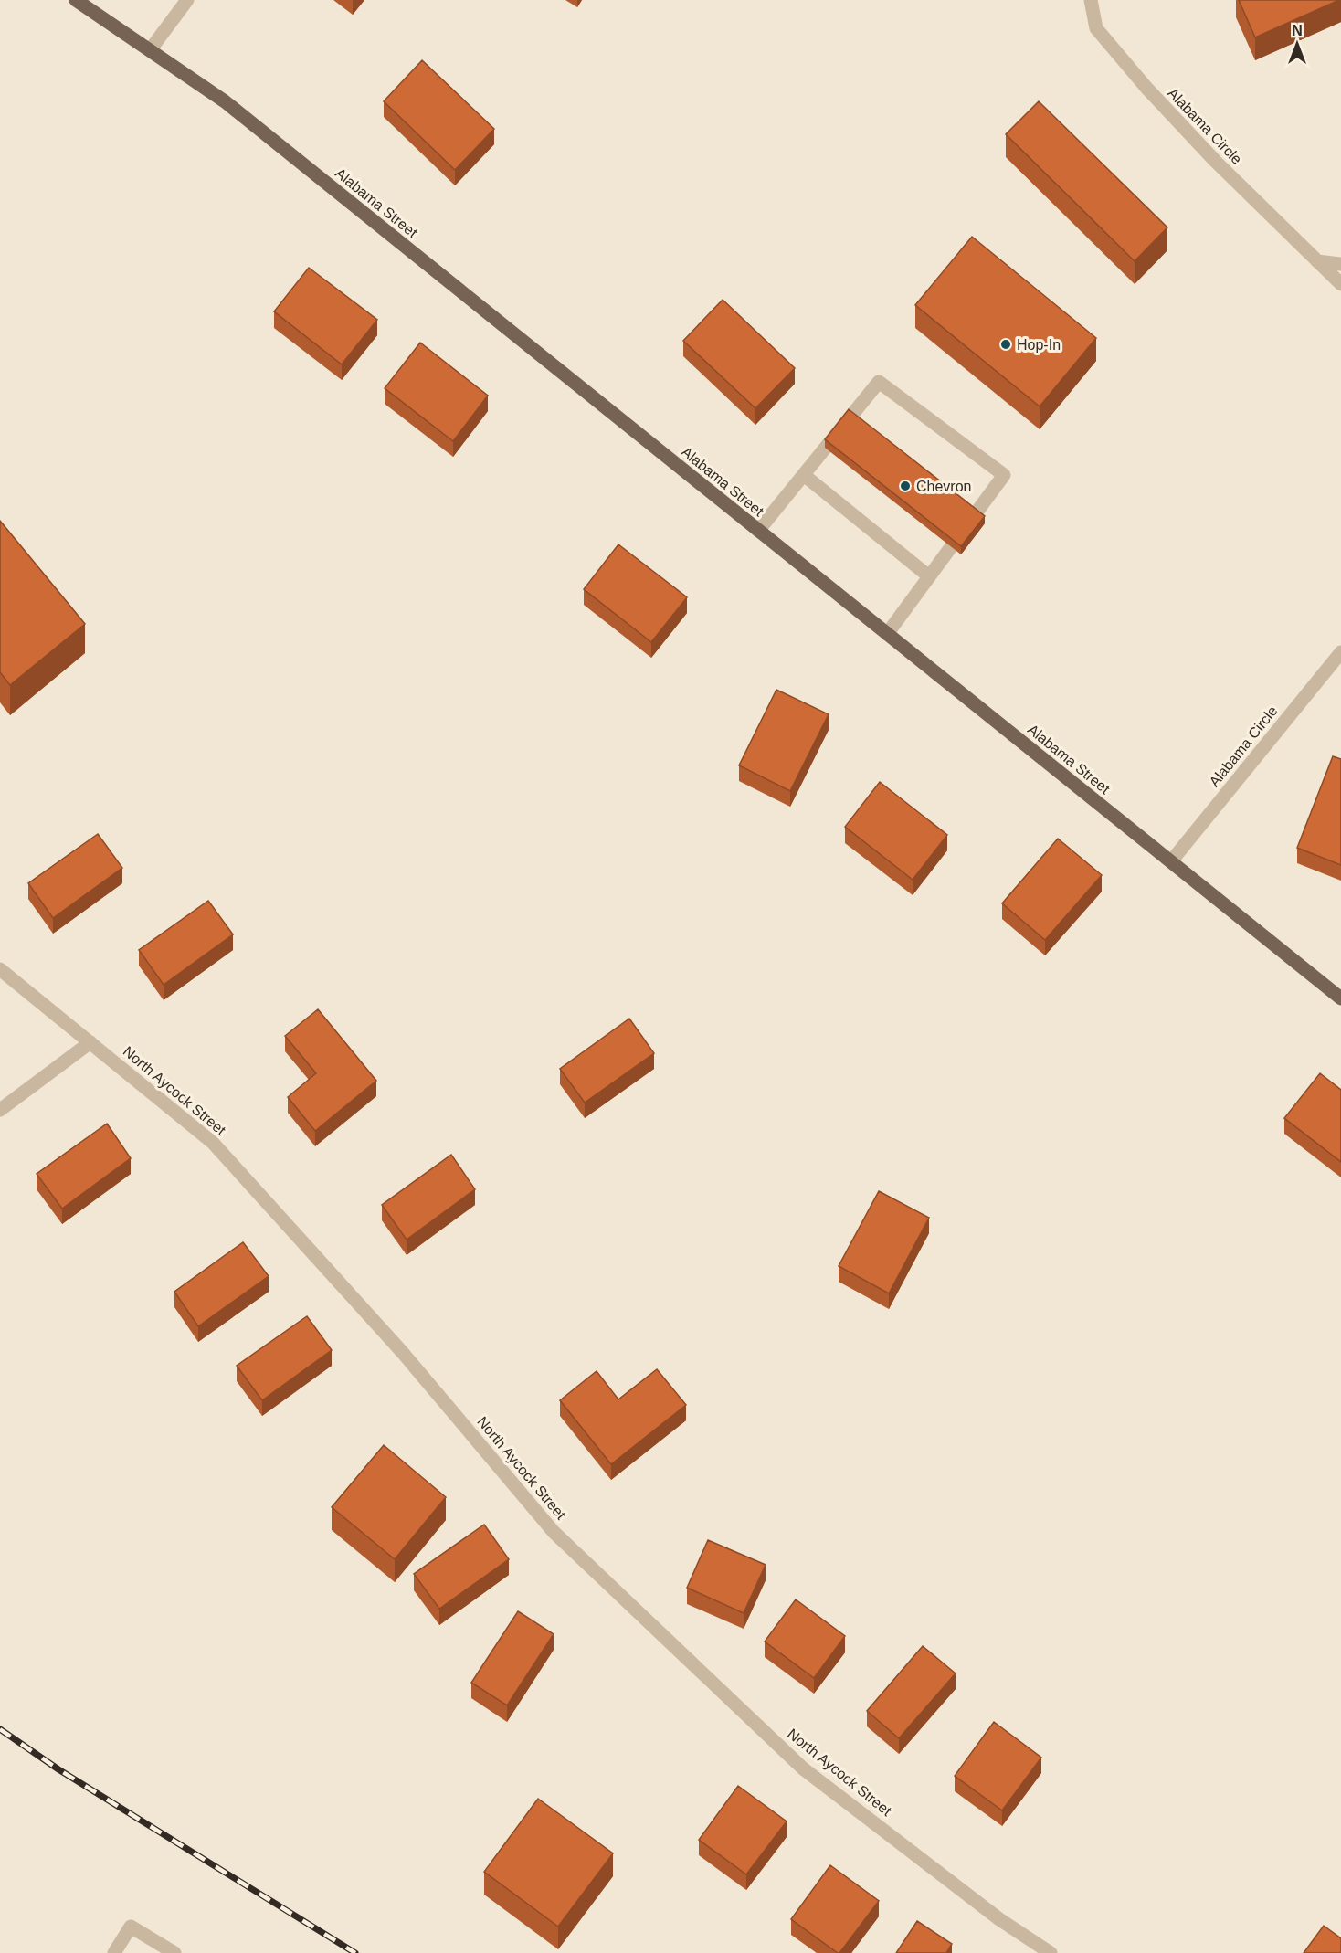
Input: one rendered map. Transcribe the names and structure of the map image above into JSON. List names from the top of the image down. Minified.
{"streets":{"main road":["Alabama Street"],"street":["Alabama Circle","North Aycock Street"]},"crossings":[["Alabama Circle","Alabama Street"]],"places":["Hop-In","Chevron"],"north":"top"}
